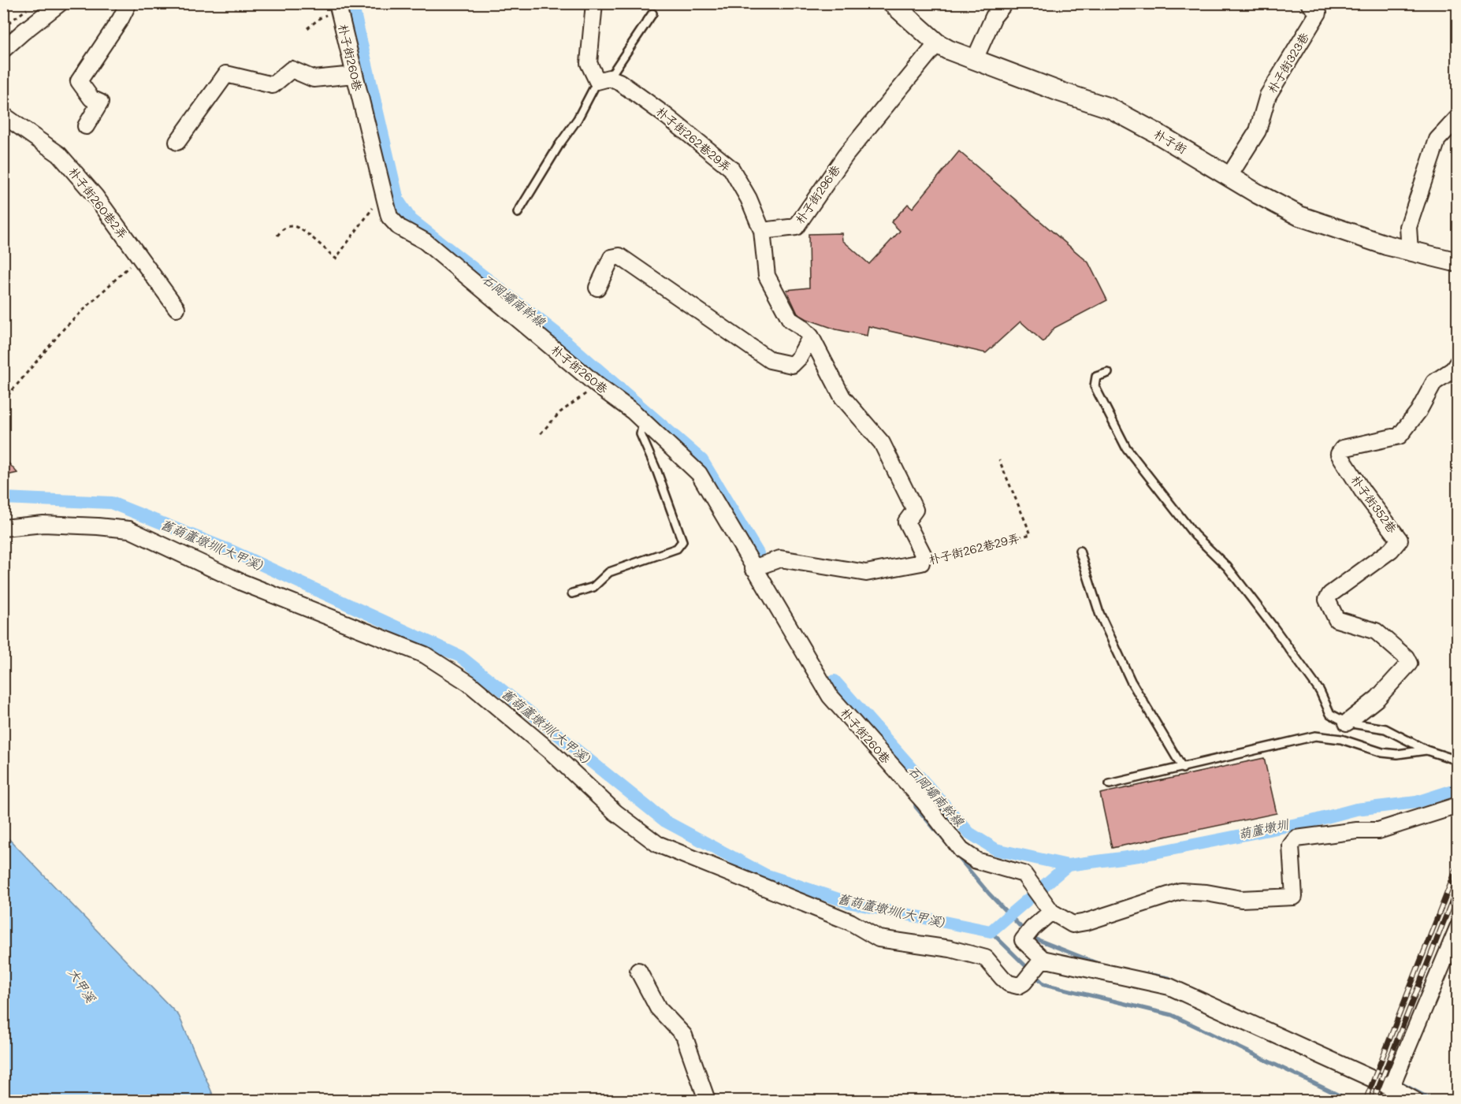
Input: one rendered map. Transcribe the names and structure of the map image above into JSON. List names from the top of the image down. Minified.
{"streets":{"street":["朴子街260巷","朴子街323巷","朴子街262巷29弄","朴子街","朴子街296巷","朴子街260巷2弄","朴子街352巷"]},"crossings":[["朴子街323巷","朴子街"],["朴子街262巷29弄","朴子街296巷"],["朴子街","朴子街296巷"]],"water":["石岡壩南幹線","舊葫蘆墩圳(大甲溪)","葫蘆墩圳","大甲溪"]}
